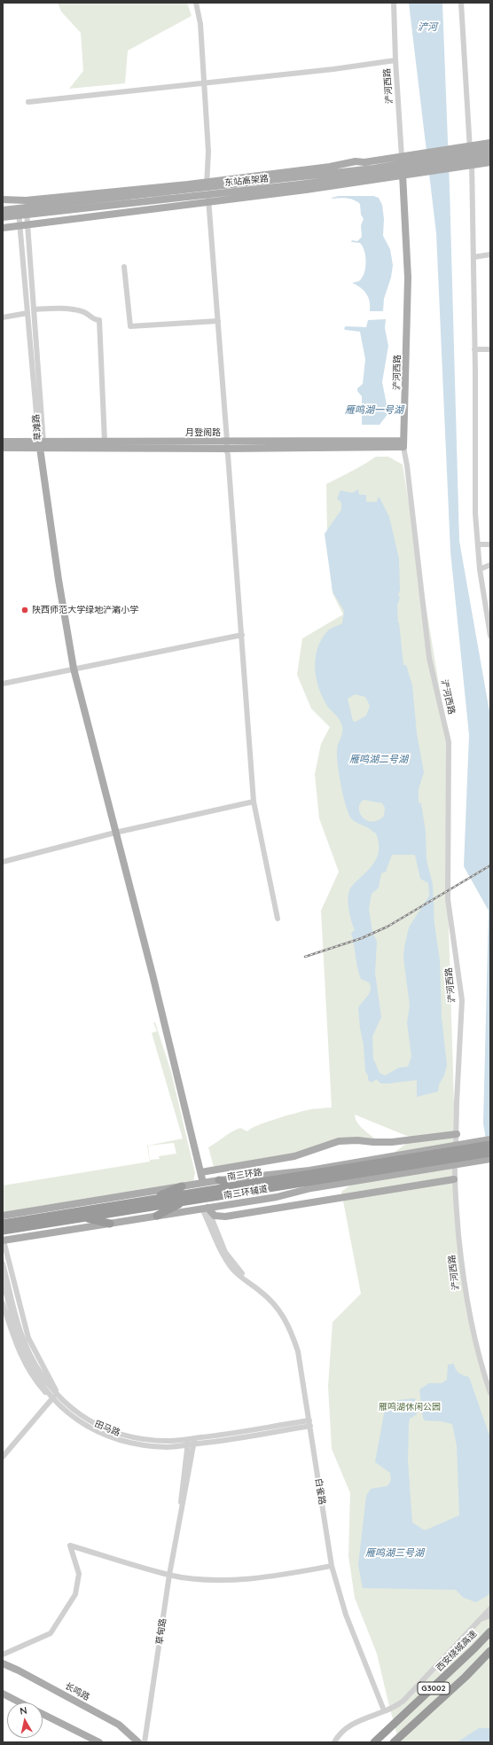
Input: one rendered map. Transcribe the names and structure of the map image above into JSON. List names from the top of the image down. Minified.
{"streets":{"highway":["南三环路","西安绕城高速","G3002"],"main road":["浐河西路","东站高架路","月登阁路","南三环辅道","长鸣路"],"street":["草滩路","田马路","白雀路","草甸路"]},"crossings":[["浐河西路","月登阁路"],["草滩路","月登阁路"],["南三环路","南三环辅道"],["南三环辅道","白雀路"],["田马路","白雀路"],["田马路","草甸路"]],"water":["浐河","雁鸣湖一号湖","雁鸣湖二号湖","雁鸣湖三号湖"],"parks":["雁鸣湖休闲公园"],"places":["陕西师范大学绿地浐灞小学"],"north":"top"}
